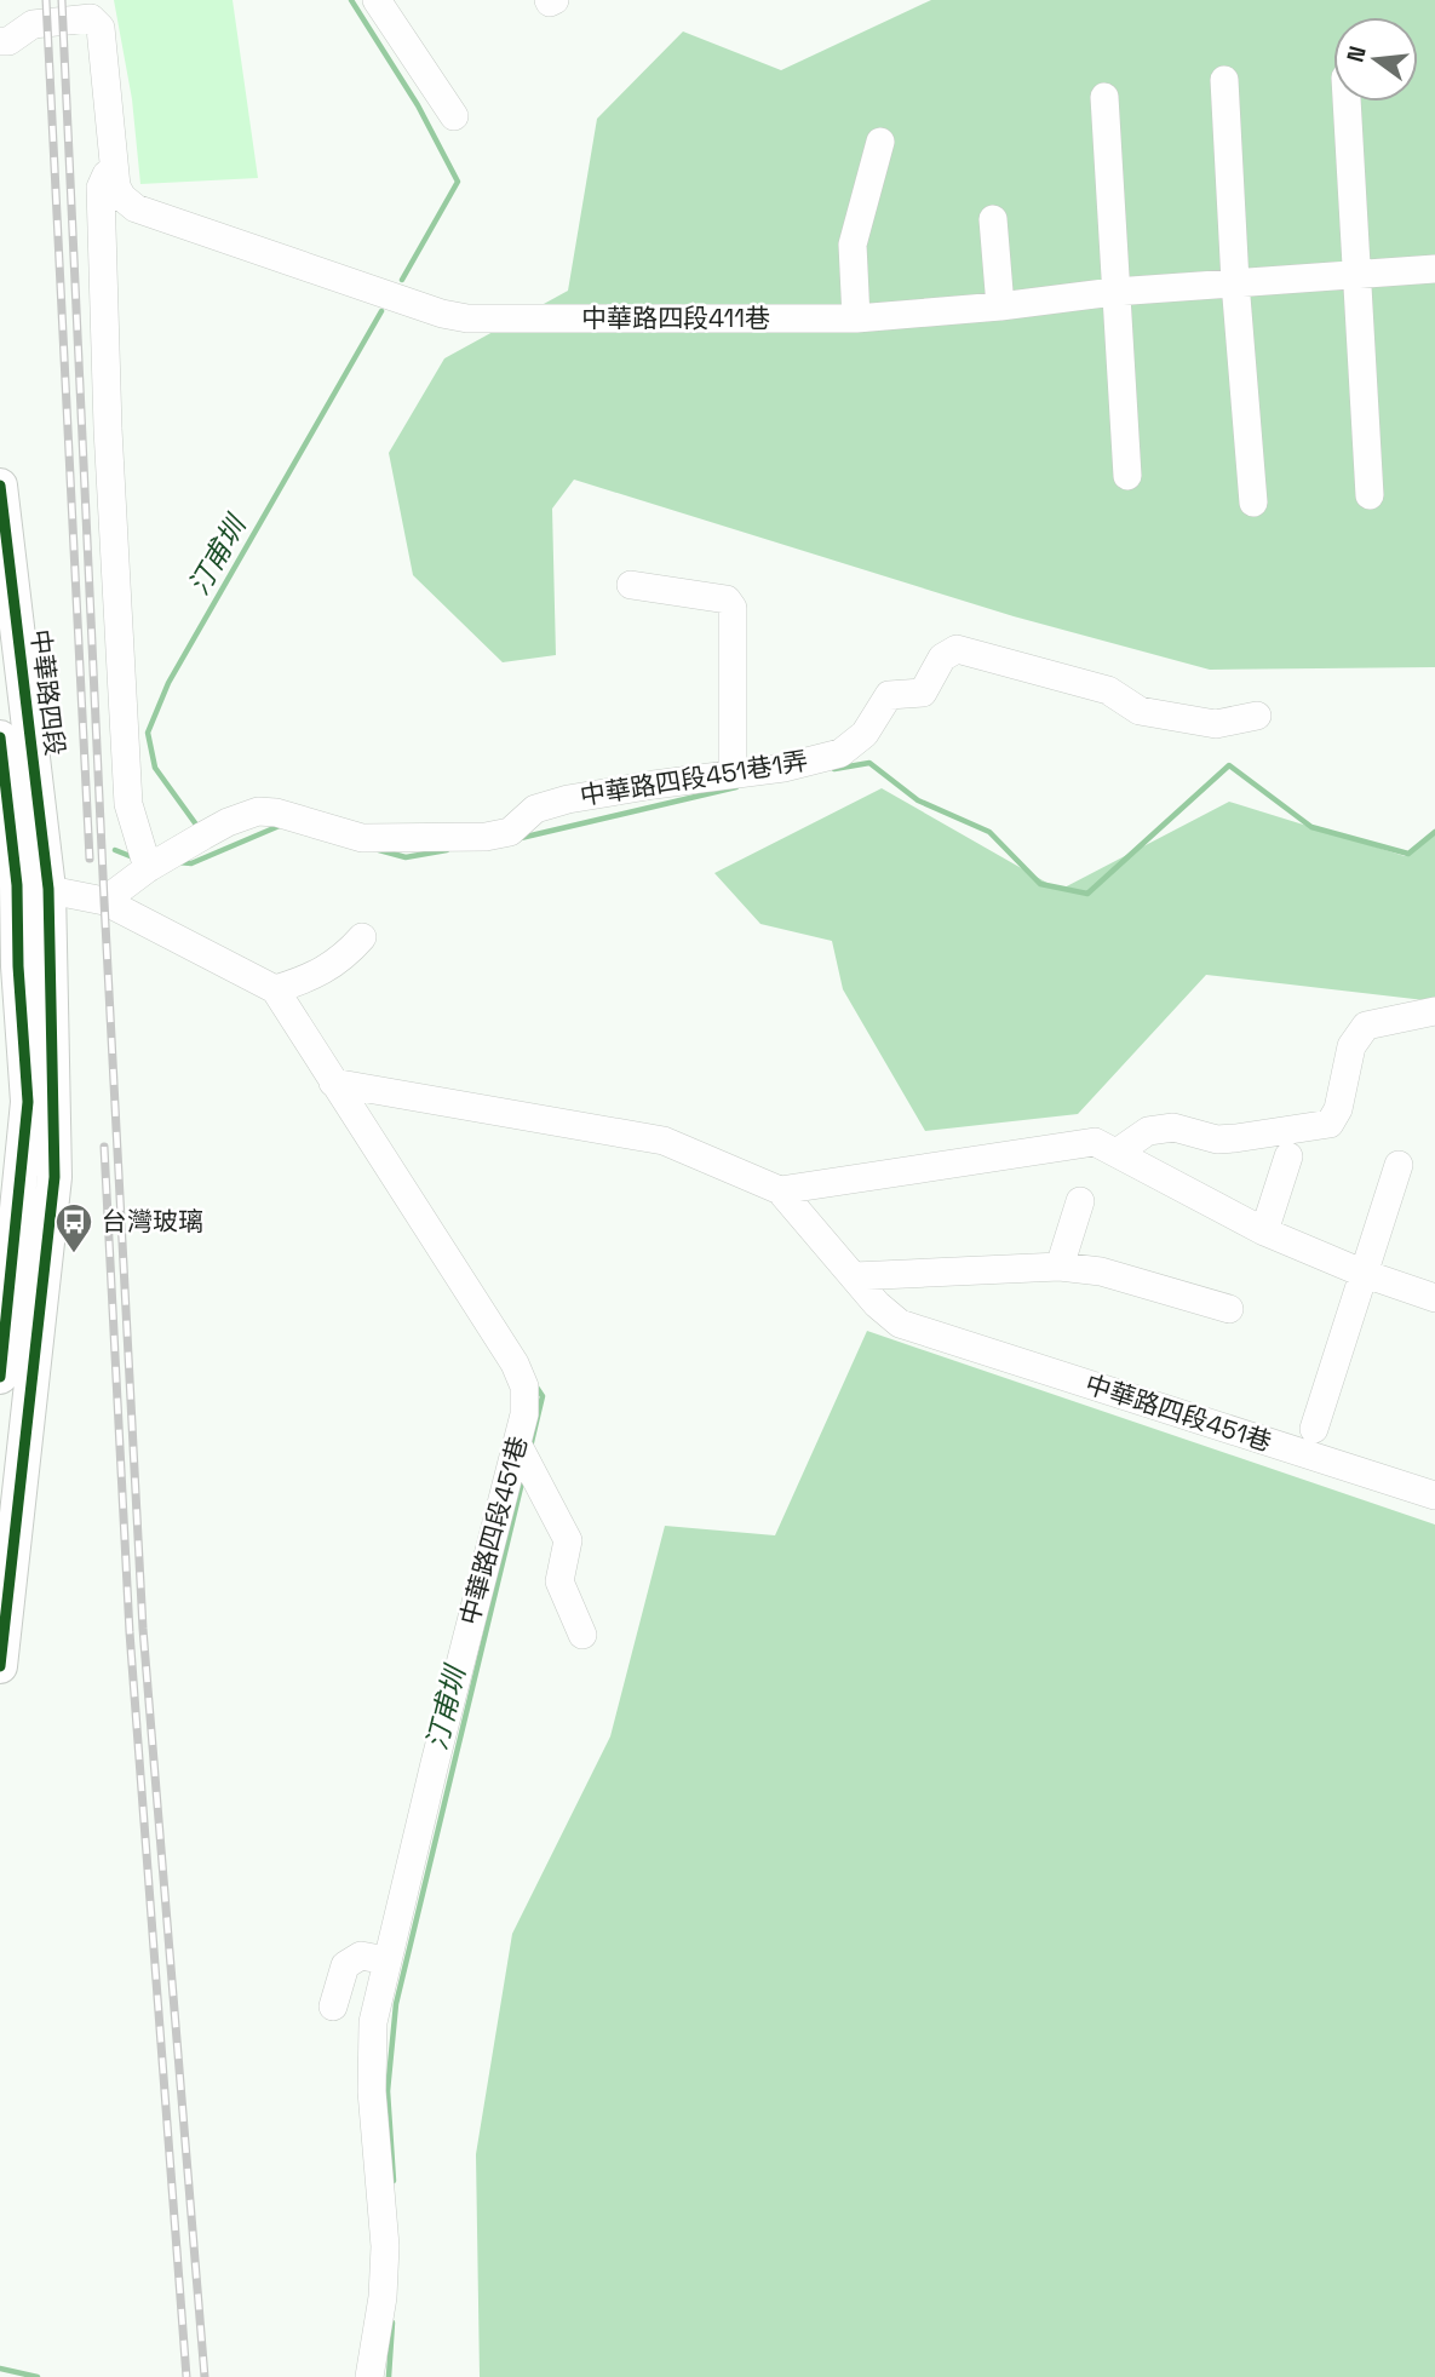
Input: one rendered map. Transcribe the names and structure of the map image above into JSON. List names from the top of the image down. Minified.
{"streets":{"main road":["中華路四段"],"lane":["中華路四段411巷","中華路四段451巷1弄","中華路四段451巷"]},"water":["汀甫圳"],"places":{"bus stop":["台灣玻璃"]},"north":"left"}
